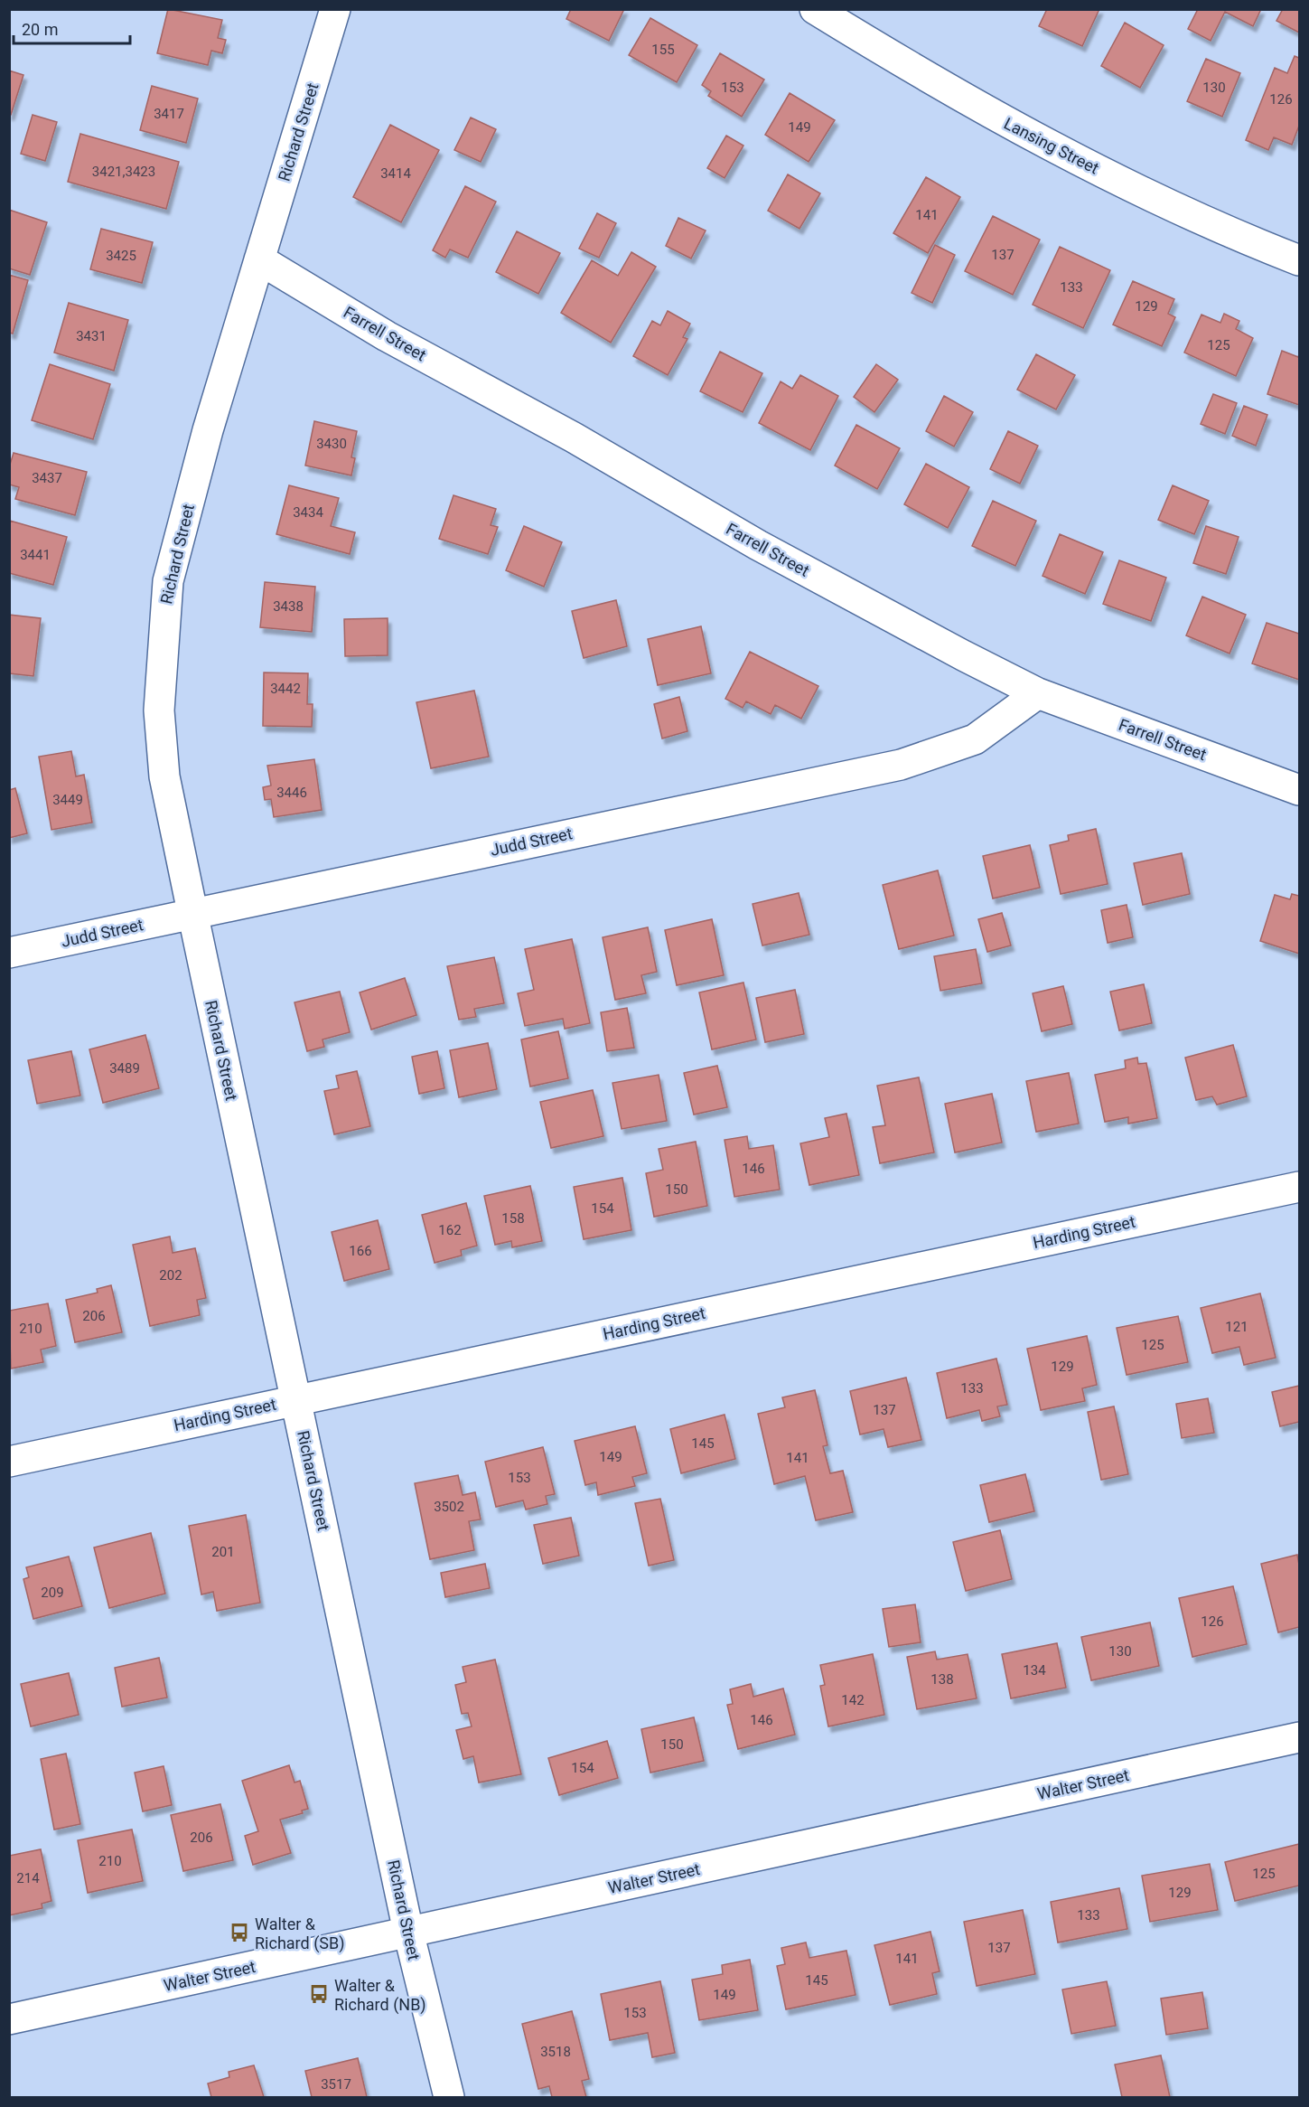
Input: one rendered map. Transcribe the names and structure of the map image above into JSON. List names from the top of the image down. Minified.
{"streets":{"street":["Richard Street","Lansing Street","Farrell Street","Judd Street","Harding Street","Walter Street"]},"crossings":[["Richard Street","Farrell Street"],["Richard Street","Judd Street"],["Richard Street","Harding Street"],["Richard Street","Walter Street"],["Farrell Street","Judd Street"]],"places":{"bus stop":["Walter & Richard (SB)","Walter & Richard (NB)"]},"house_numbers":["155","153","130","126","3417","149","3421,3423","3414","141","137","3425","133","129","3431","125","3430","3437","3434","3441","3438","3442","3446","3449","3489","146","150","154","158","162","166","202","206","121","210","125","129","133","137","145","149","141","153","3502","201","209","126","130","134","138","142","146","150","154","206","210","125","214","129","133","137","141","145","149","153","3518","3517"],"scale_bar":"20 m"}
